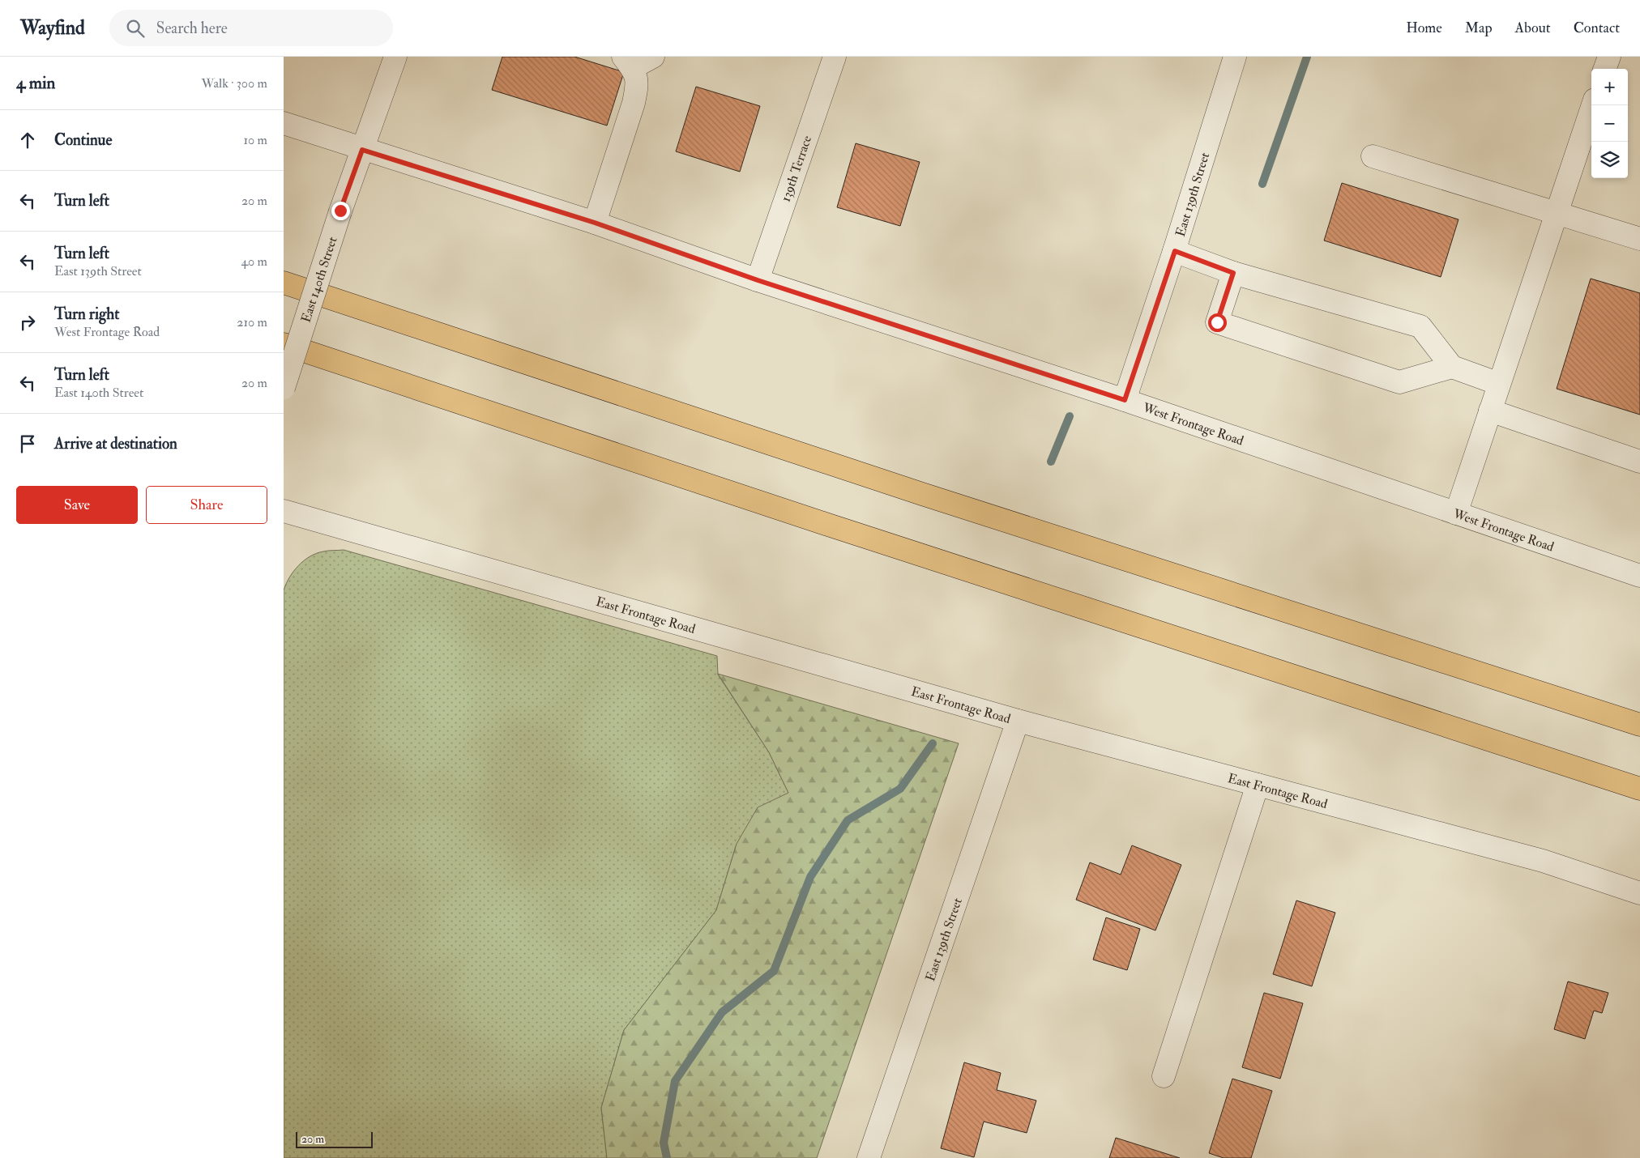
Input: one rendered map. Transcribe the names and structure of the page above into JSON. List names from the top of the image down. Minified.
{"streets":{"street":["139th Terrace","East 139th Street","East 140th Street","West Frontage Road","East Frontage Road"]},"crossings":[["139th Terrace","West Frontage Road"],["East 139th Street","West Frontage Road"],["East 139th Street","East Frontage Road"],["East 140th Street","West Frontage Road"]],"scale_bar":"20 m","page":{"header":"Wayfind","search":"Search here","nav":["Home","Map","About","Contact"],"heading":["4 min","Walk · 300 m"],"map_buttons":["+","−"],"list":[["Continue","10 m"],["Turn left","20 m"],["Turn left","East 139th Street","40 m"],["Turn right","West Frontage Road","210 m"],["Turn left","East 140th Street","20 m"],"Arrive at destination"],"buttons":["Save","Share"],"scale":"20 m"}}
